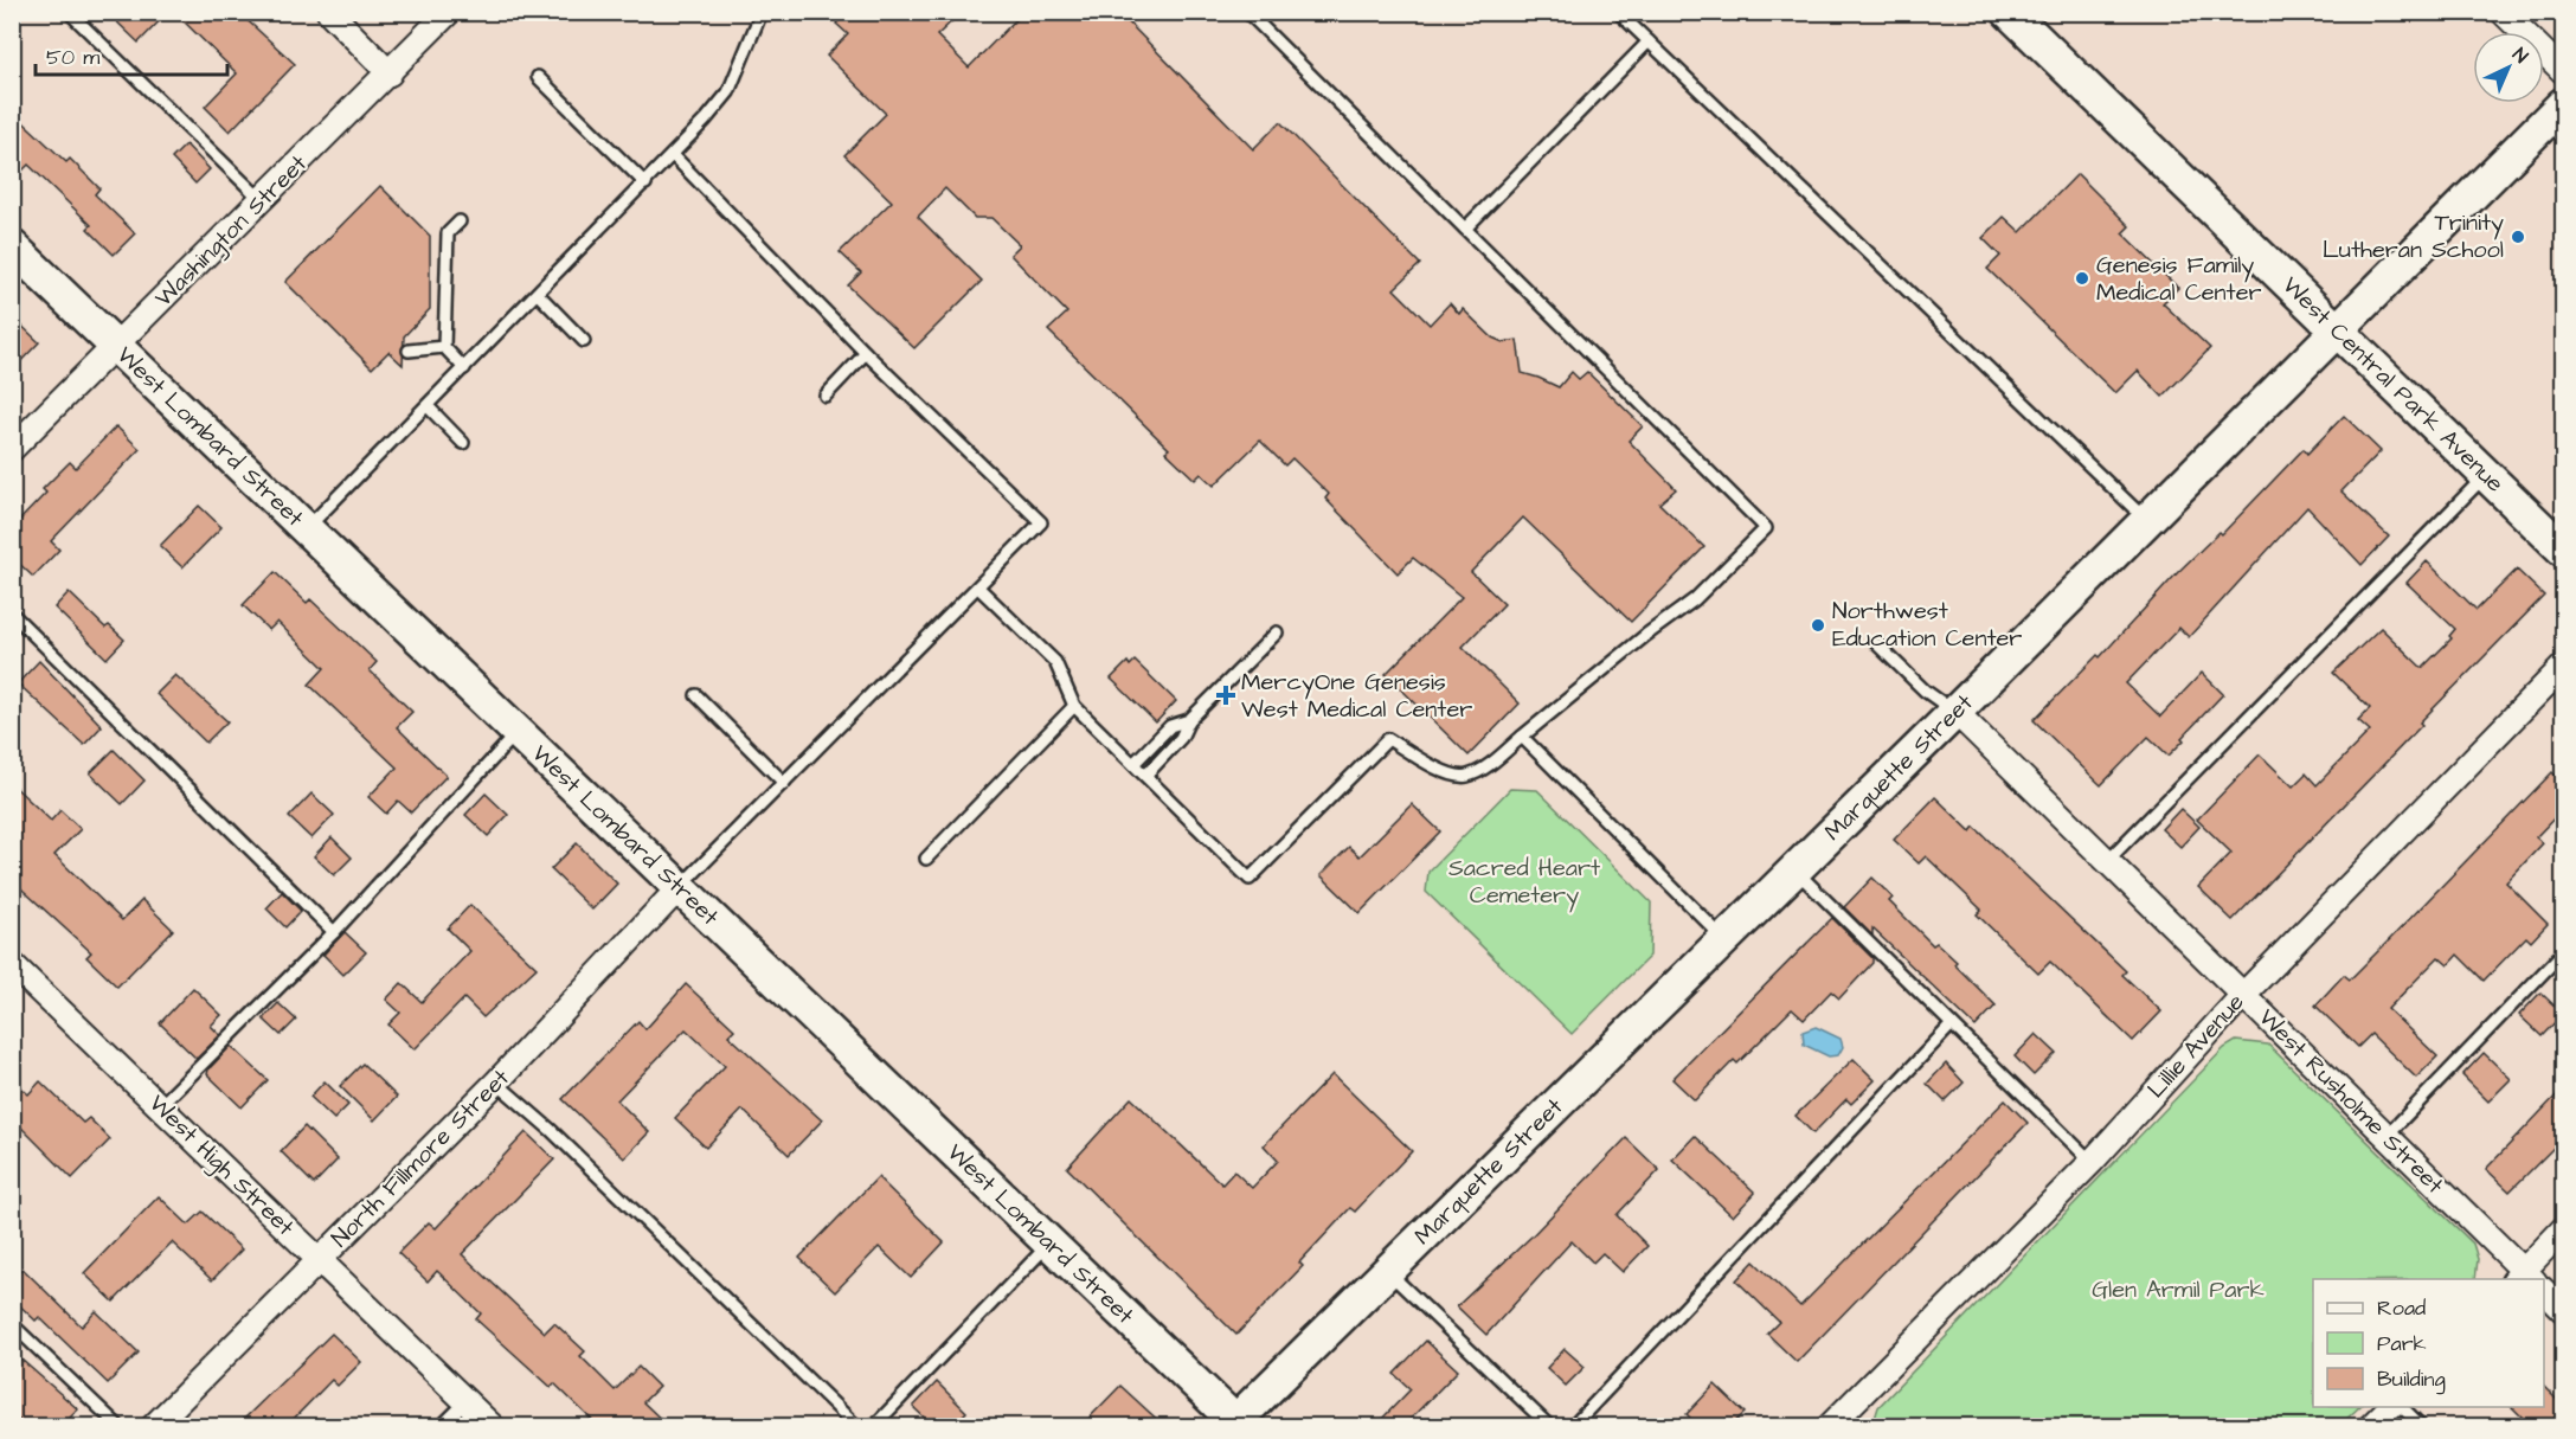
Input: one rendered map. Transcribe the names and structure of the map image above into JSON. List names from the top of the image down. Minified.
{"streets":{"street":["Washington Street","West Central Park Avenue","West Lombard Street","Marquette Street","Lillie Avenue","West Rusholme Street","North Fillmore Street","West High Street"]},"crossings":[["Washington Street","West Lombard Street"],["West Central Park Avenue","Marquette Street"],["West Lombard Street","Marquette Street"],["West Lombard Street","North Fillmore Street"],["Marquette Street","West Rusholme Street"],["Lillie Avenue","West Rusholme Street"],["North Fillmore Street","West High Street"]],"parks":["Sacred Heart Cemetery","Glen Armil Park"],"places":{"other":["Trinity Lutheran School","Genesis Family Medical Center","Northwest Education Center"],"health":["MercyOne Genesis West Medical Center"]},"legend":["Road","Park","Building"],"scale_bar":"50 m","north":"top right"}
